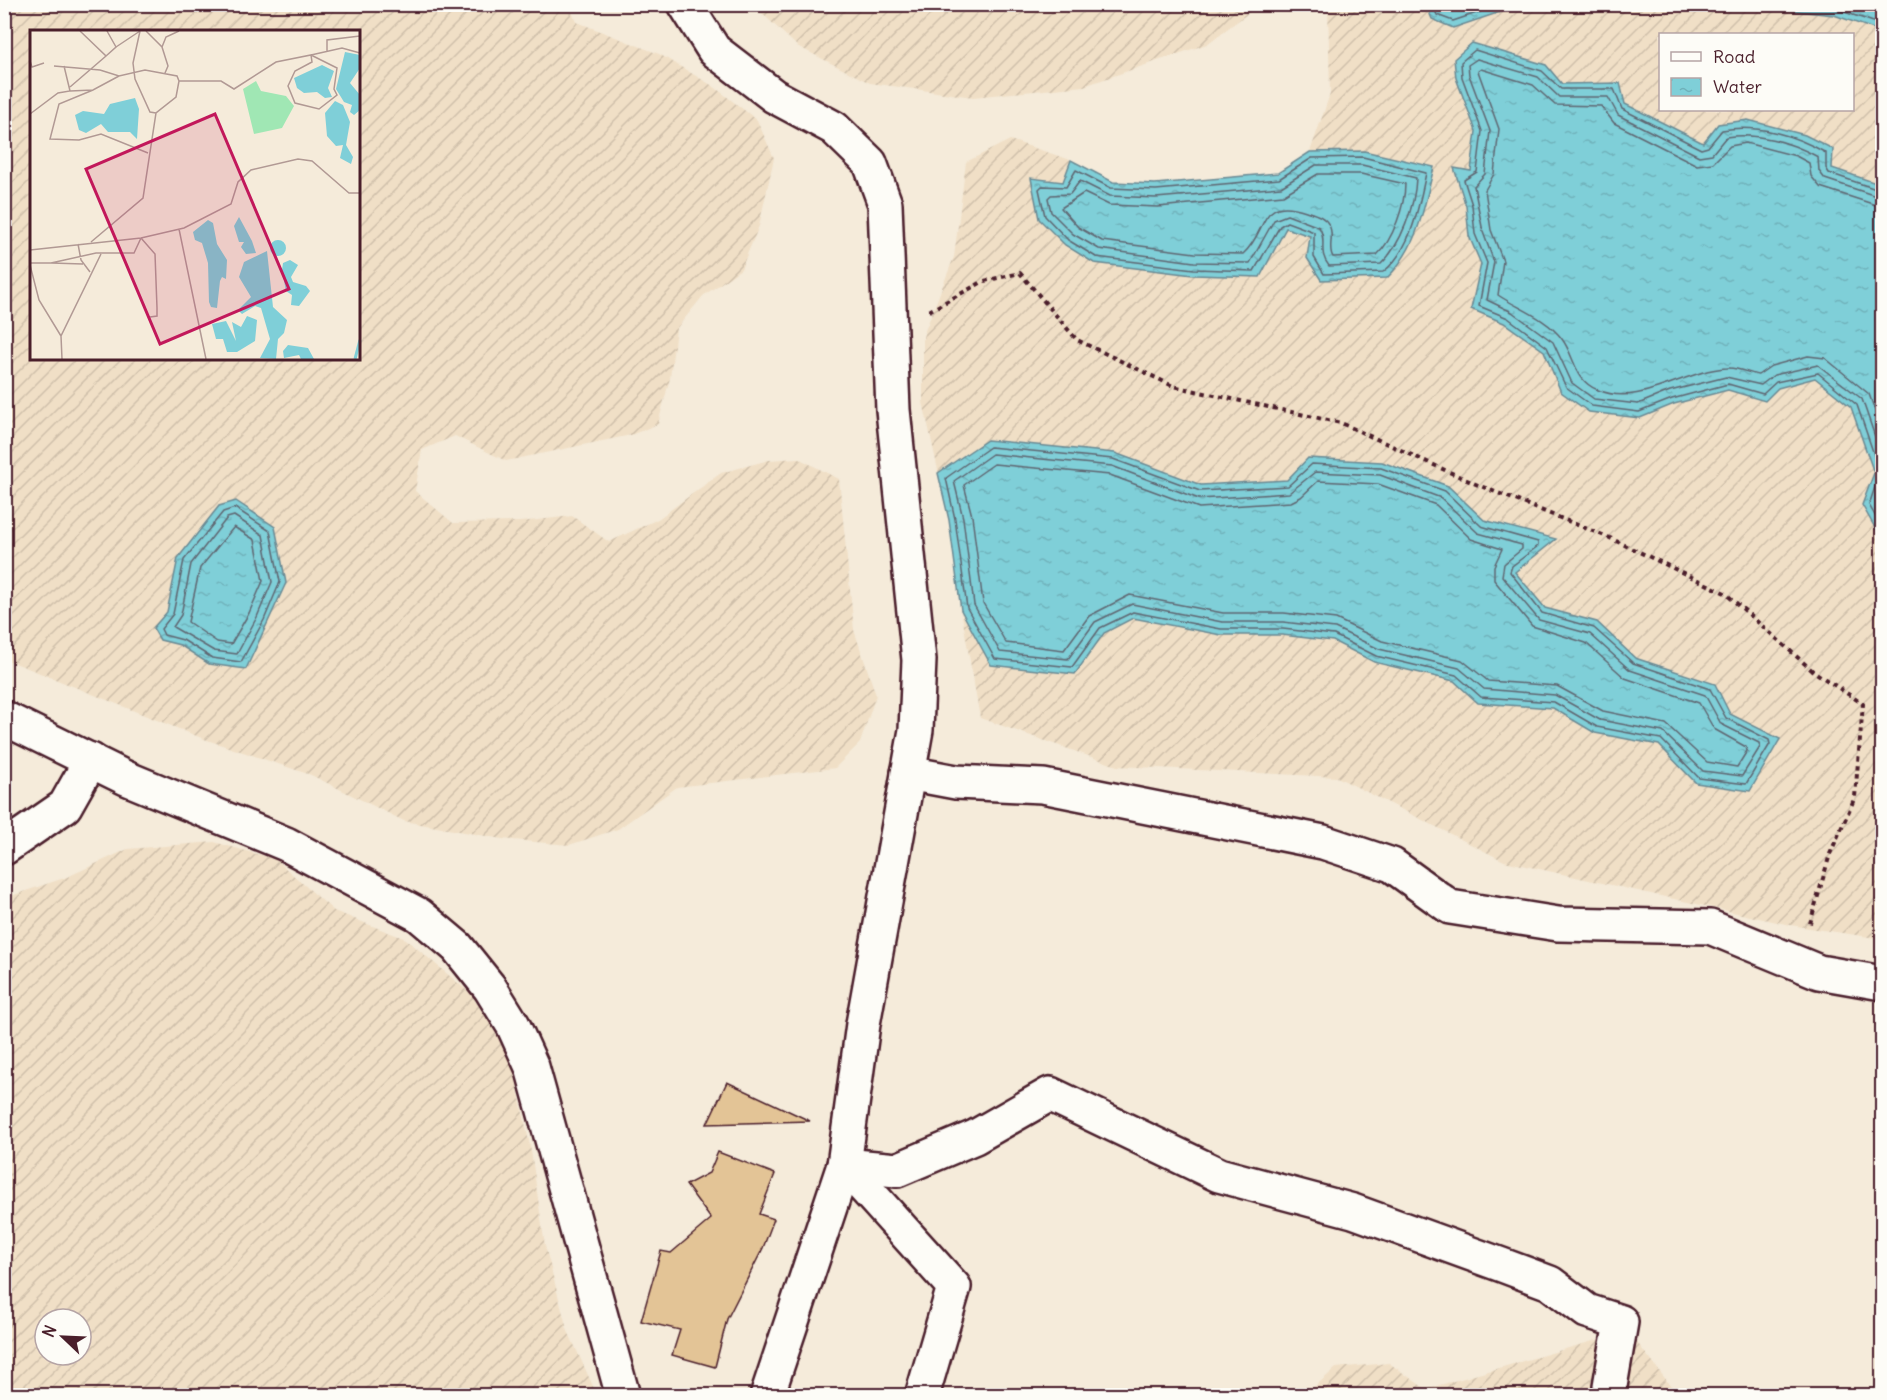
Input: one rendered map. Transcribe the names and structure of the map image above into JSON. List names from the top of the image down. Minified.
{"legend":["Road","Water"],"north":"top left"}
